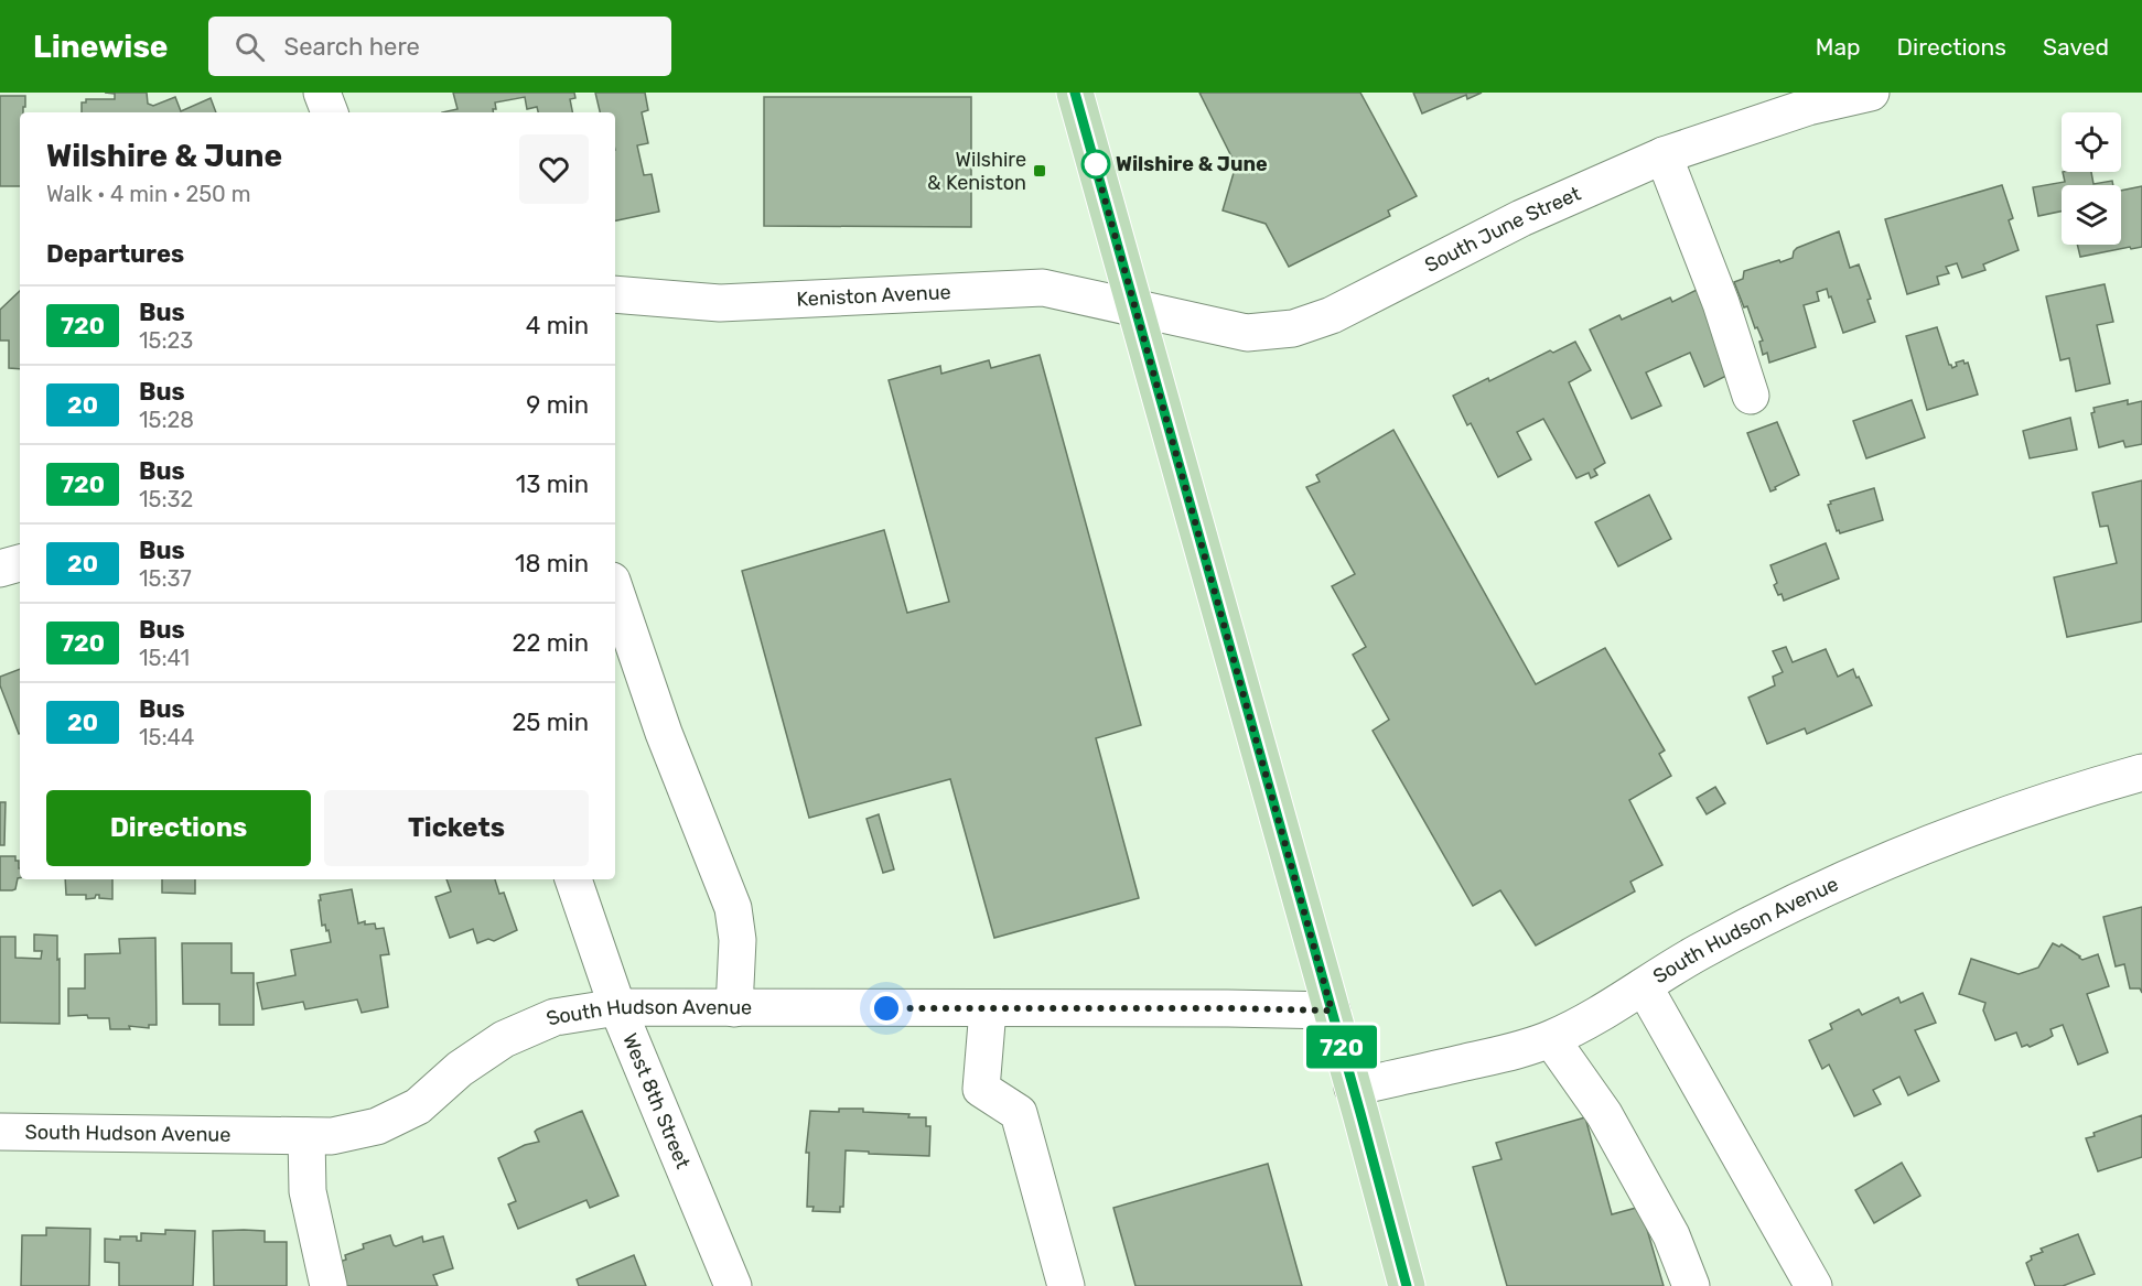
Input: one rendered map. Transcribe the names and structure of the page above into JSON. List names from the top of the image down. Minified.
{"streets":{"street":["South June Street","Keniston Avenue","South Hudson Avenue","West 8th Street"]},"crossings":[["South June Street","Keniston Avenue"],["South Hudson Avenue","West 8th Street"]],"places":{"other":["Wilshire & June"],"transit":["Wilshire & Keniston"]},"lines":["bus line 720"],"page":{"header":"Linewise","search":"Search here","nav":["Map","Directions","Saved"],"on_map":"720","heading":[["Wilshire & June","Walk · 4 min · 250 m"],"Departures"],"list":[{"mark":"720","name":"Bus","note":"15:23","value":"4 min"},{"mark":"20","name":"Bus","note":"15:28","value":"9 min"},{"mark":"720","name":"Bus","note":"15:32","value":"13 min"},{"mark":"20","name":"Bus","note":"15:37","value":"18 min"},{"mark":"720","name":"Bus","note":"15:41","value":"22 min"},{"mark":"20","name":"Bus","note":"15:44","value":"25 min"}],"buttons":["Directions","Tickets"]}}
